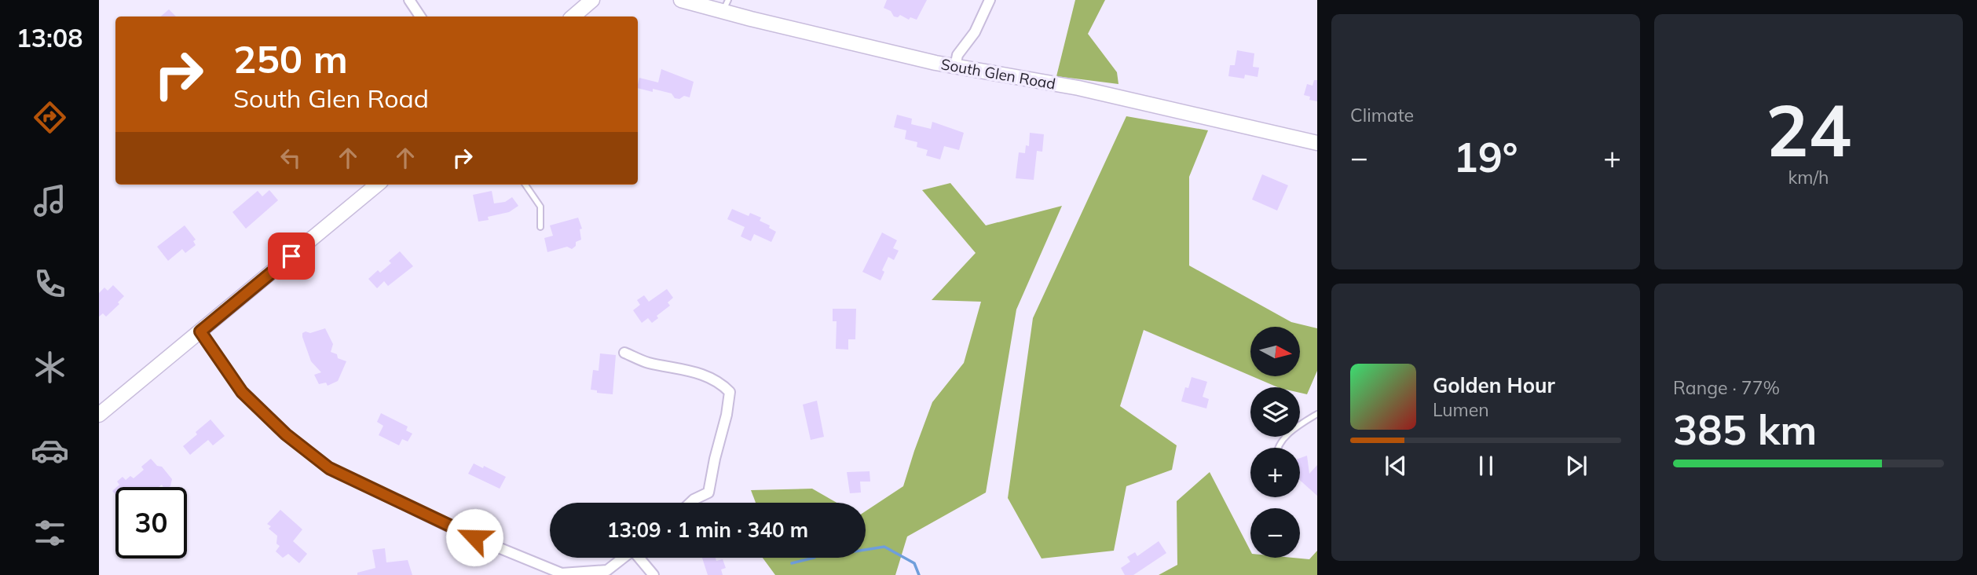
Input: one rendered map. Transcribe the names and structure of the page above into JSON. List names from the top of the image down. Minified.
{"streets":{"main road":["South Glen Road"]},"north":"right","page":{"tabs":"13:08","tile":["Climate",["24","km/h"],["Range · 77%","385 km"]],"turn":["250 m","South Glen Road"],"heat":["−","19°","+"],"map_buttons":["+","−"],"song":["Golden Hour","Lumen"],"limit":"30","trip":"13:09 · 1 min · 340 m"}}
